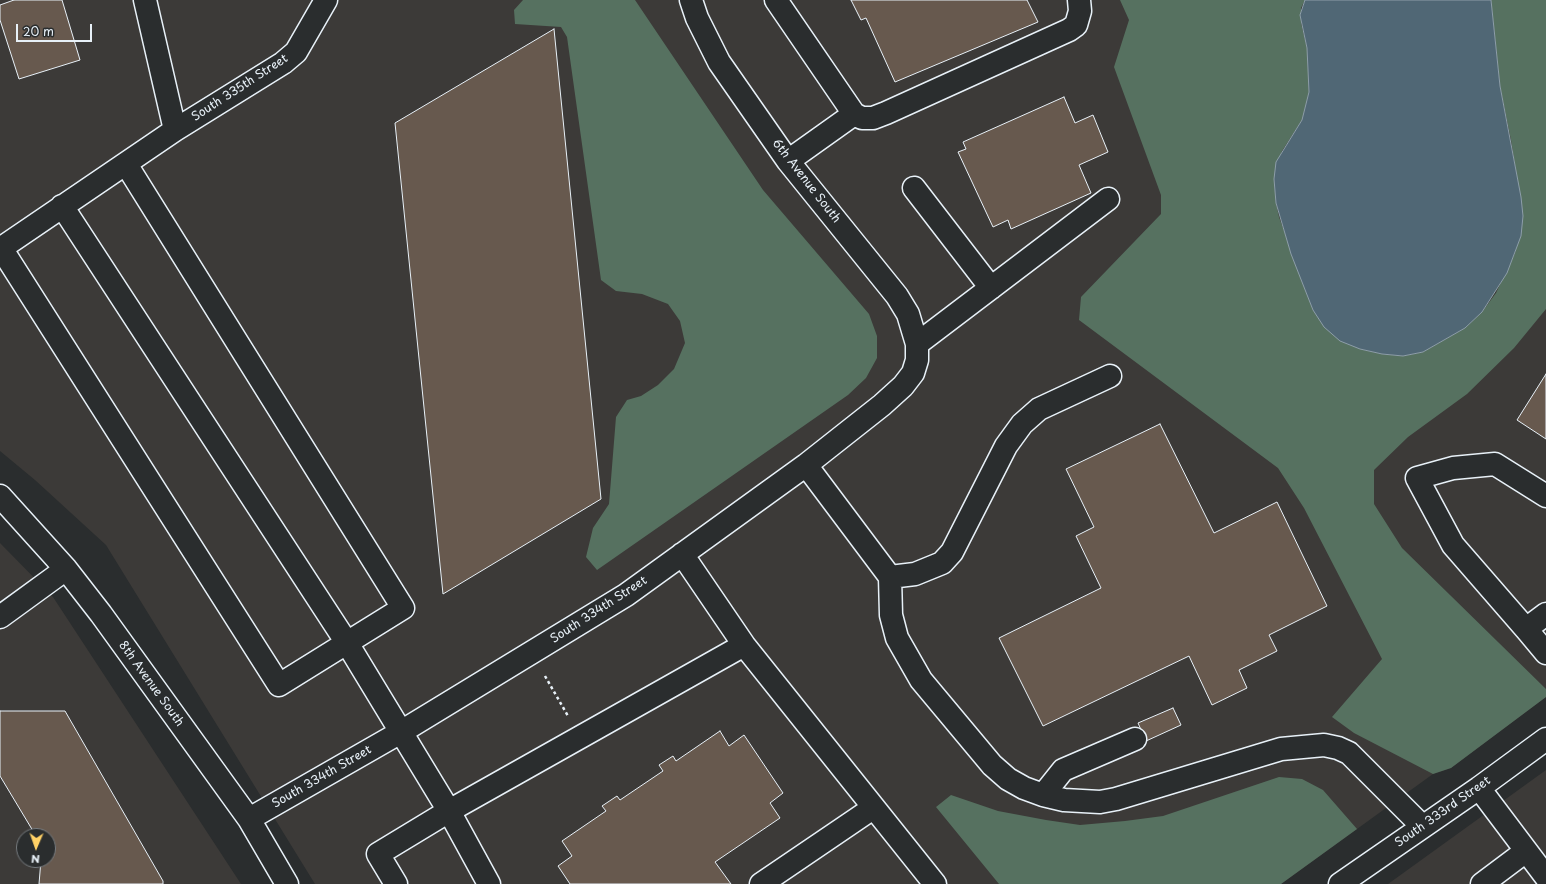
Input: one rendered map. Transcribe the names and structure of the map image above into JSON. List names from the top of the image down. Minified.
{"streets":{"street":["South 335th Street","6th Avenue South","South 334th Street","8th Avenue South","South 333rd Street"]},"crossings":[["6th Avenue South","South 334th Street"],["South 334th Street","8th Avenue South"]],"scale_bar":"20 m","north":"bottom"}
